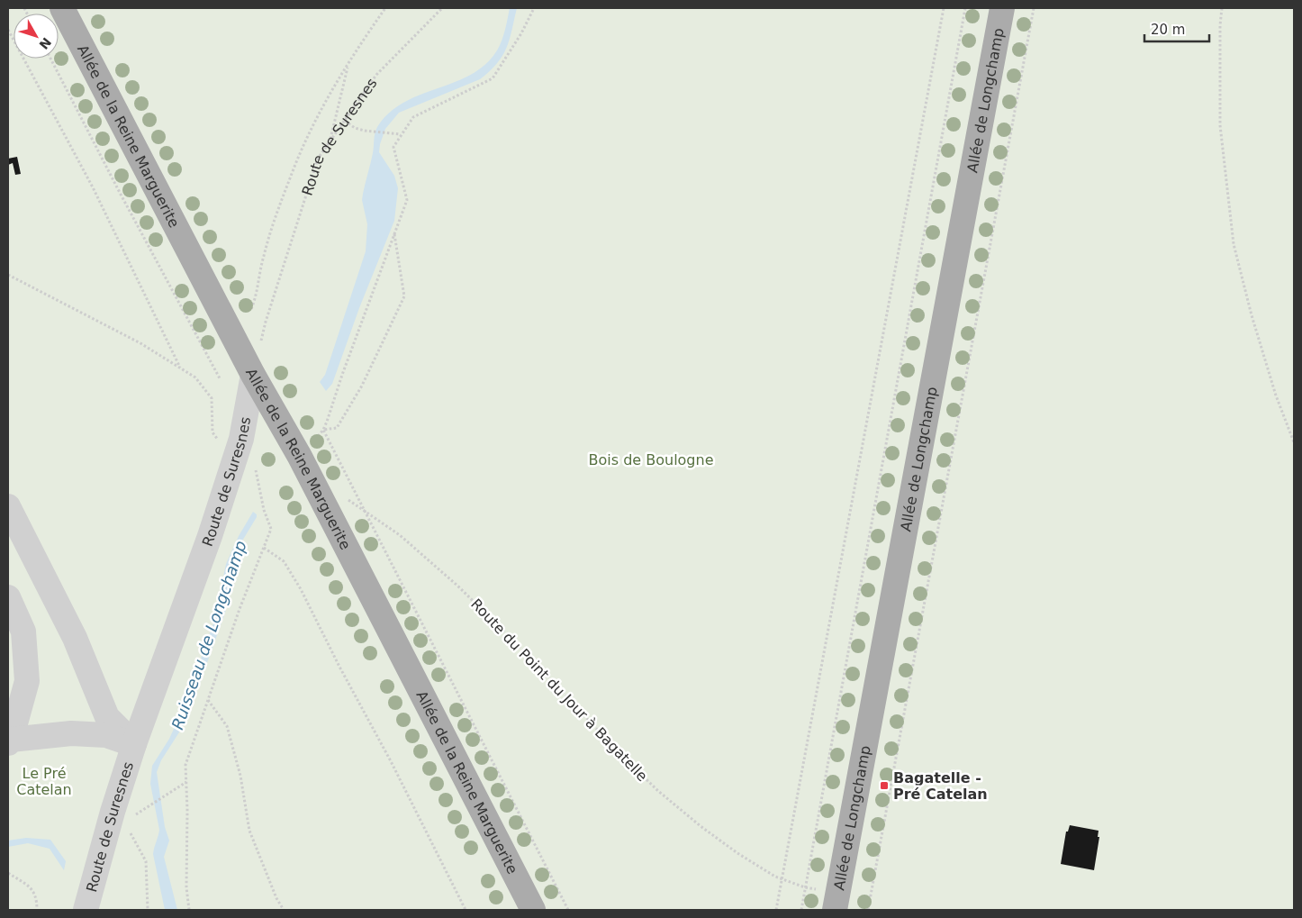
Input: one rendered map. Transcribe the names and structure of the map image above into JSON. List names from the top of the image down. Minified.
{"streets":{"main road":["Allée de Longchamp","Allée de la Reine Marguerite"],"street":["Route de Suresnes"],"path":["Route du Point du Jour à Bagatelle"]},"crossings":[["Allée de la Reine Marguerite","Route de Suresnes"],["Allée de la Reine Marguerite","Route du Point du Jour à Bagatelle"]],"water":["Ruisseau de Longchamp"],"parks":["Bois de Boulogne","Le Pré Catelan"],"places":{"transit":["Bagatelle - Pré Catelan"]},"scale_bar":"20 m","north":"bottom right"}
